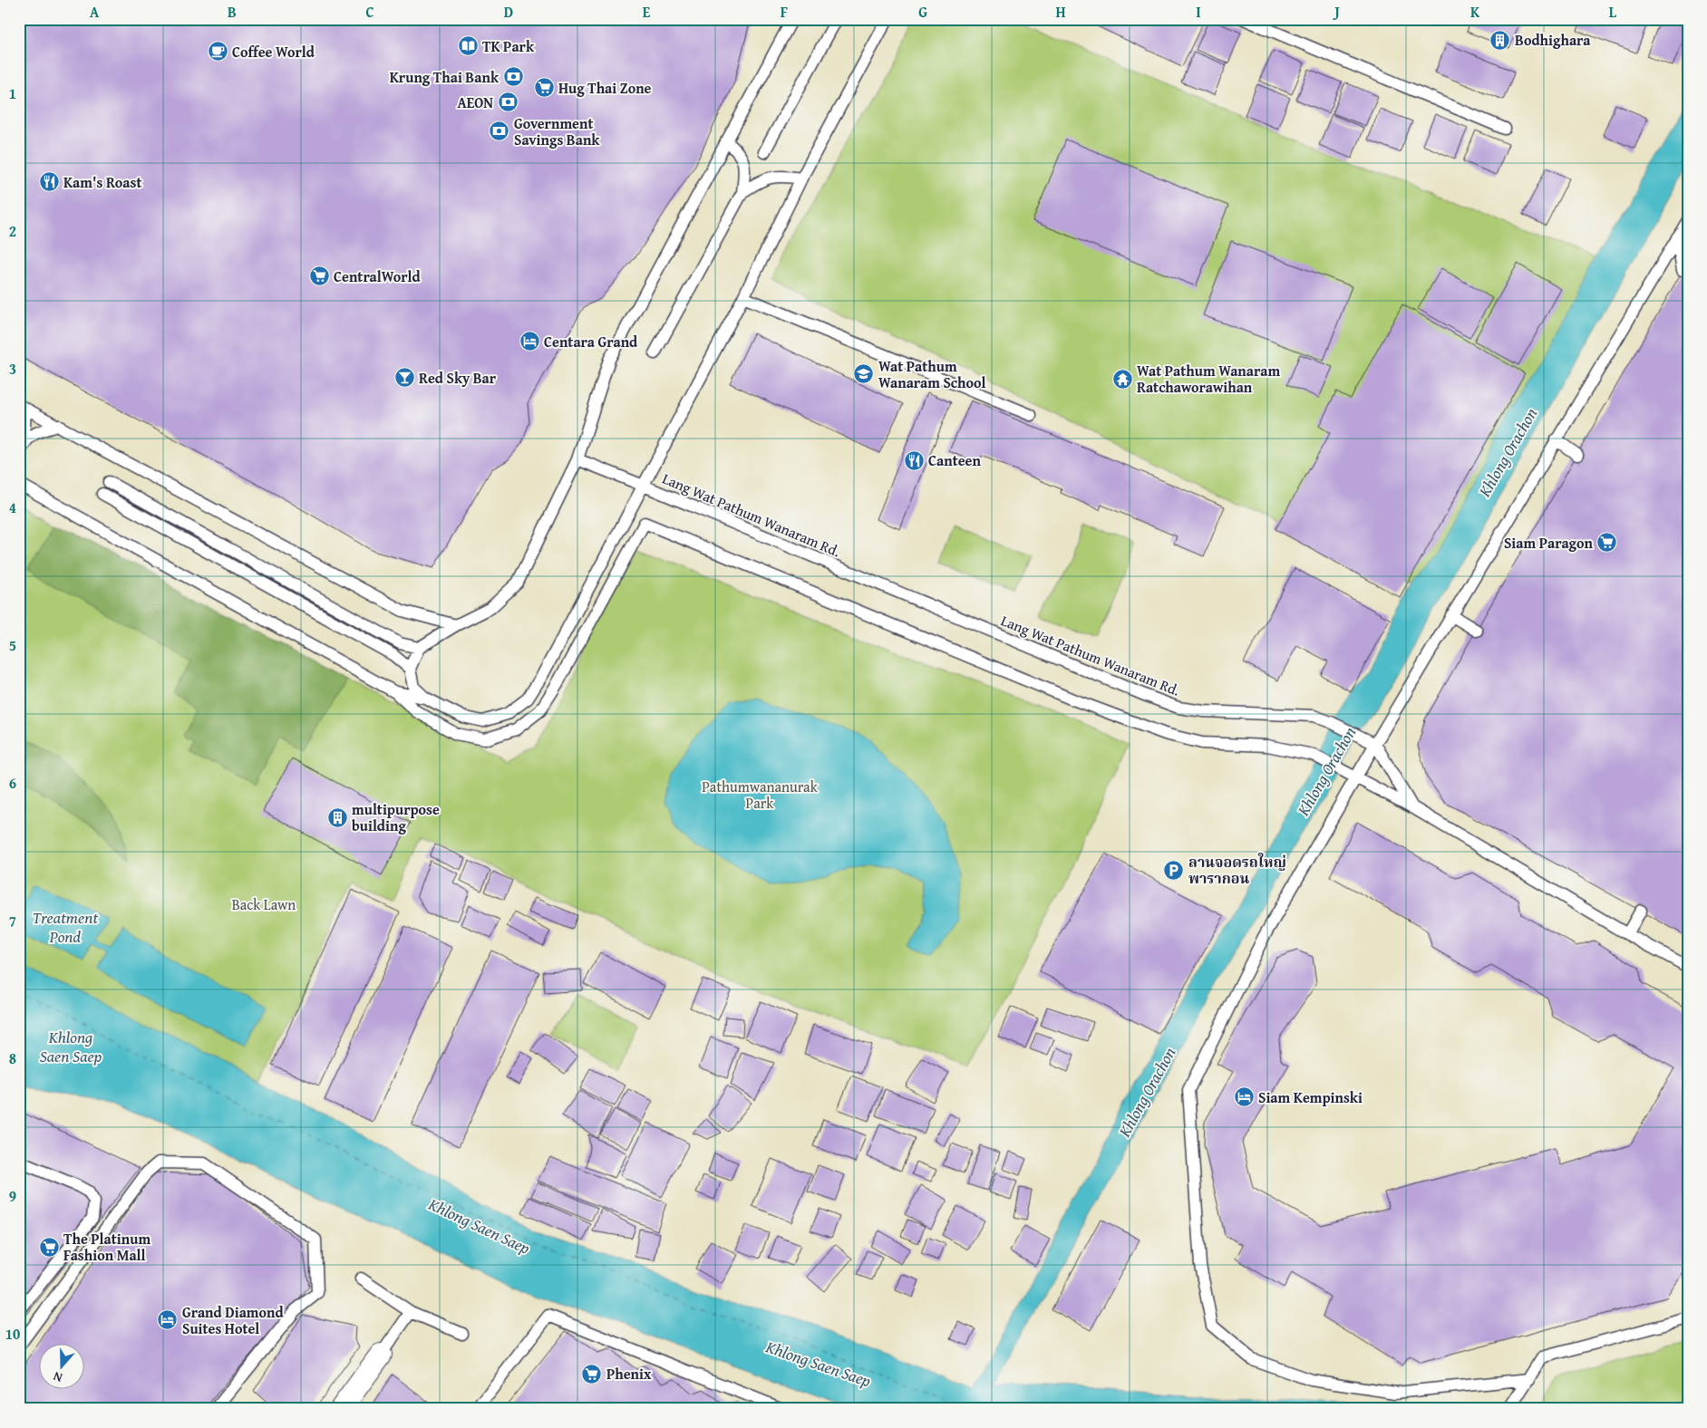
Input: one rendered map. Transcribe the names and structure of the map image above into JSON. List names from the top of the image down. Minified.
{"streets":{"lane":["Lang Wat Pathum Wanaram Rd."]},"water":["Khlong Orachon","Treatment Pond","Khlong Saen Saep"],"parks":["Pathumwananurak Park","Back Lawn"],"places":{"building":["Bodhighara","multipurpose building"],"library":["TK Park"],"cafe":["Coffee World"],"bank":["Krung Thai Bank","AEON","Government Savings Bank"],"supermarket":["Hug Thai Zone","CentralWorld","Siam Paragon","The Platinum Fashion Mall","Phenix"],"restaurant":["Kam's Roast","Canteen"],"hotel":["Centara Grand","Siam Kempinski","Grand Diamond Suites Hotel"],"school or university":["Wat Pathum Wanaram School"],"bar":["Red Sky Bar"],"temple":["Wat Pathum Wanaram Ratchaworawihan"],"parking":["ลานจอดรถใหญ่ พารากอน"]},"north":"bottom","grid":{"columns":["A","B","C","D","E","F","G","H","I","J","K","L"],"rows":["1","2","3","4","5","6","7","8","9","10"]}}
